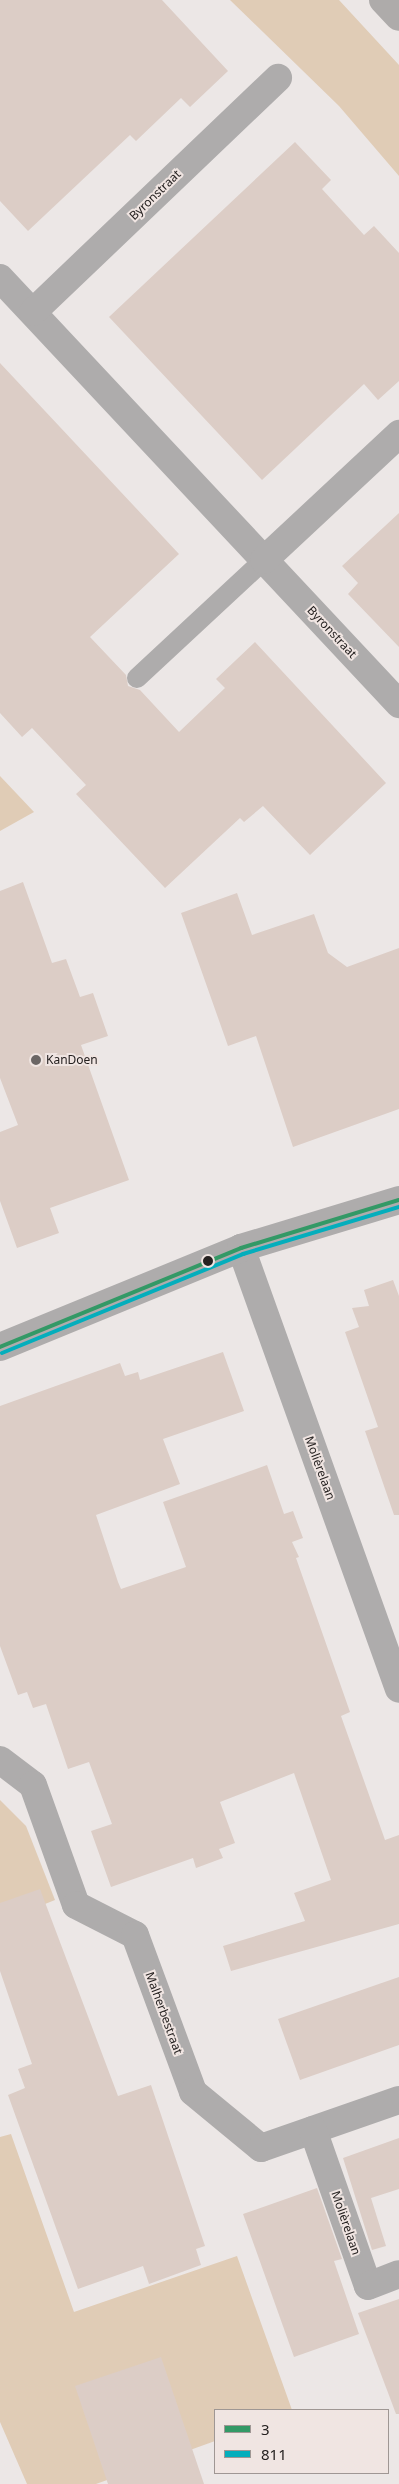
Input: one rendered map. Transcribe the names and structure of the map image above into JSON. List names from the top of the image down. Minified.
{"streets":{"street":["Byronstraat","Molièrelaan","Malherbestraat"]},"crossings":[["Molièrelaan","Malherbestraat"]],"places":["KanDoen"],"lines":["transit line 3","transit line 811"],"legend":["3","811"]}
